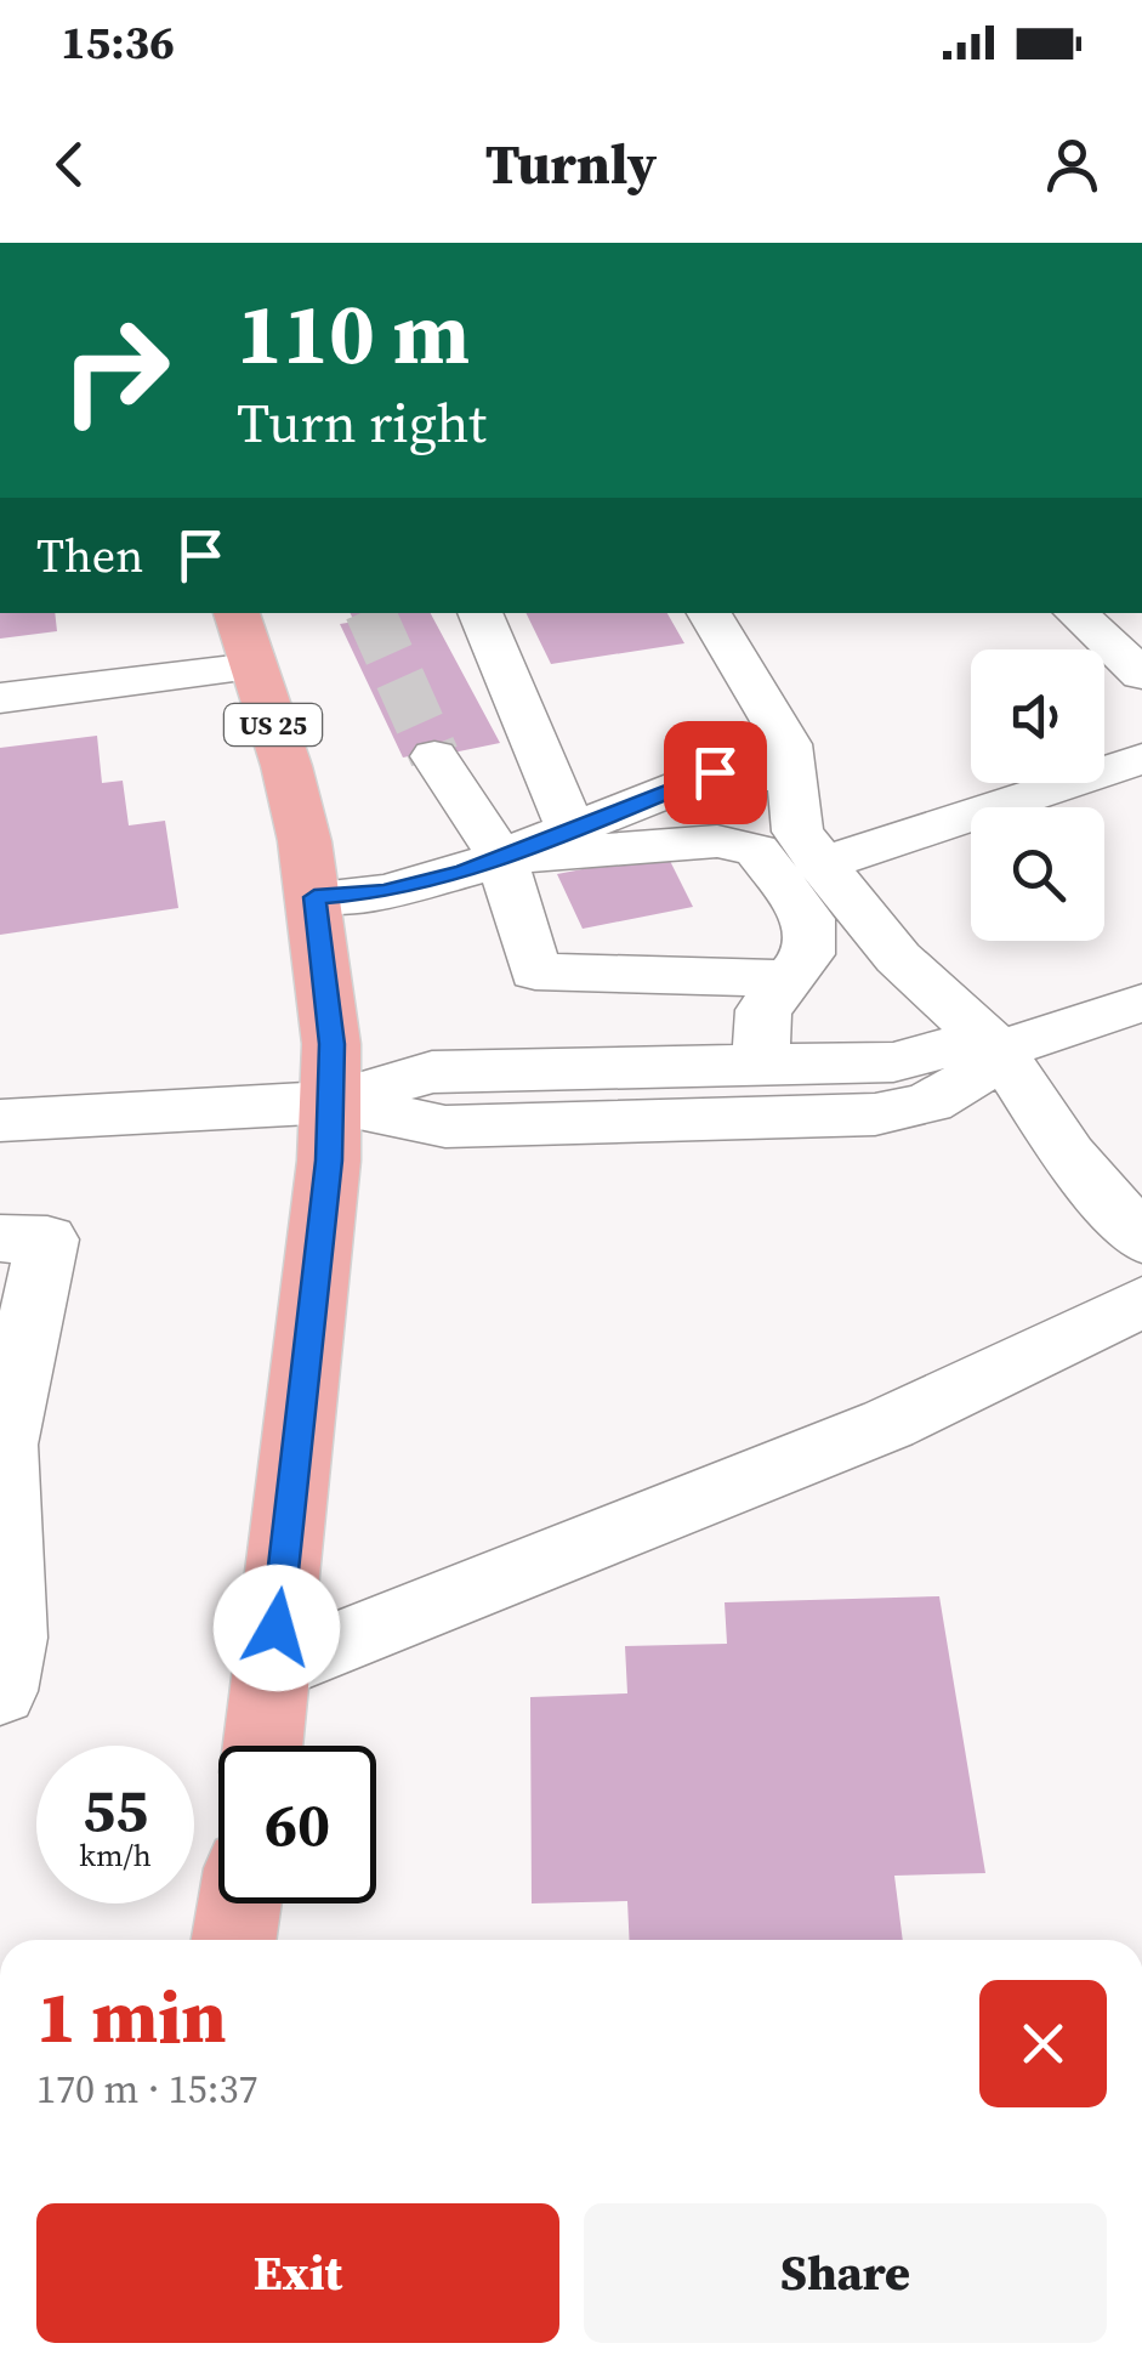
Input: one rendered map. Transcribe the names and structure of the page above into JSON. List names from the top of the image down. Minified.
{"streets":{"main road":["US 25"]},"page":{"status":"15:36","header":"Turnly","turn":["110 m","Turn right"],"then":"Then","speed":"55 km/h","limit":"60","heading":["1 min","170 m · 15:37"],"buttons":["Exit","Share"]}}
